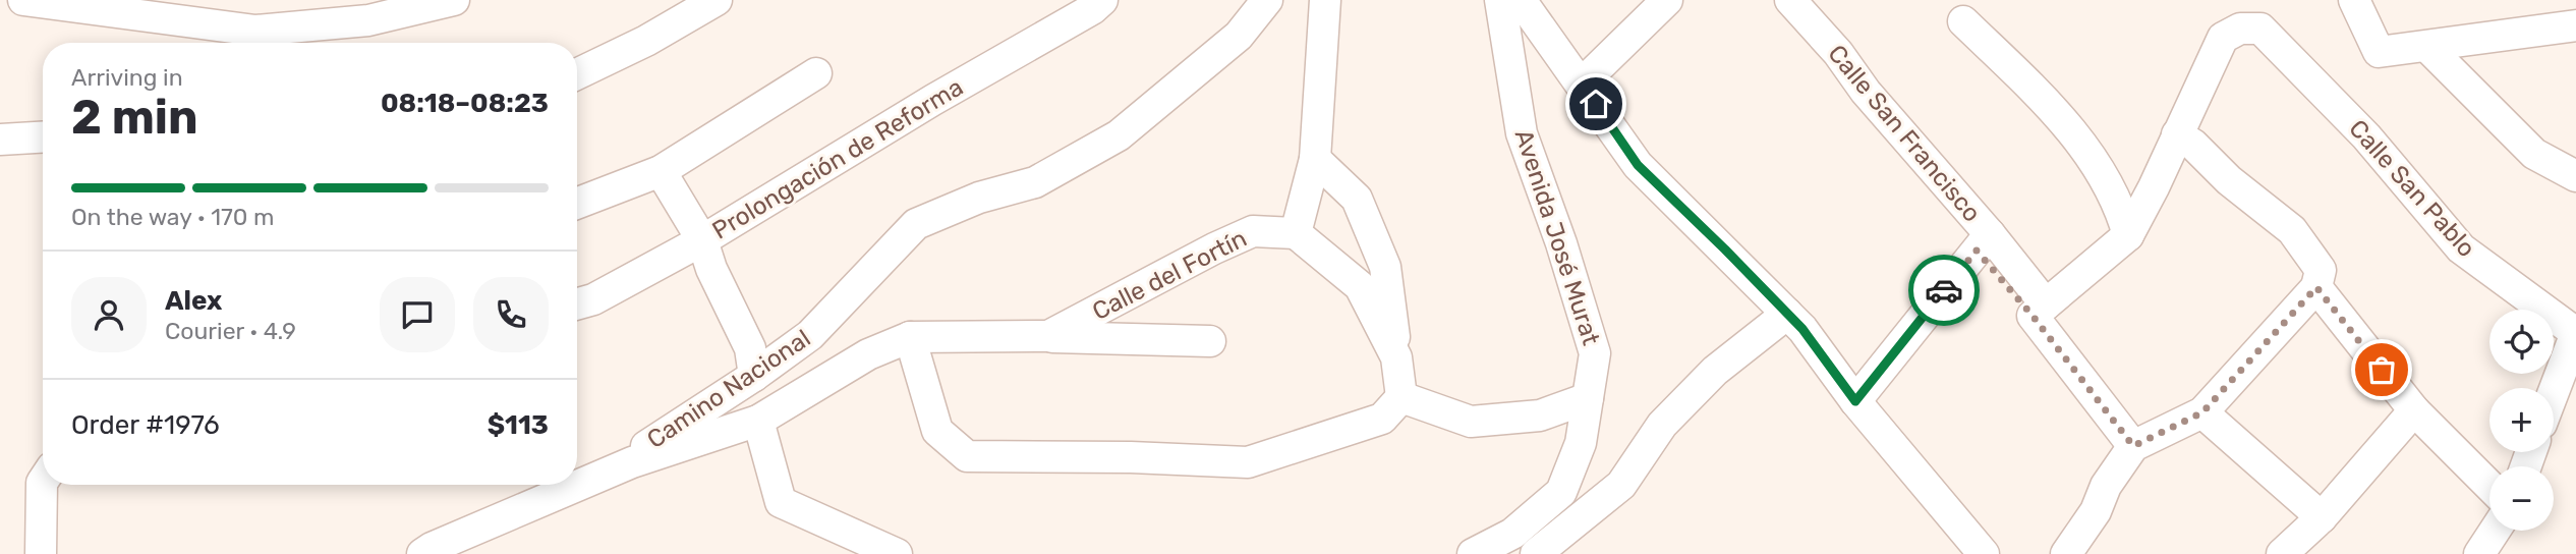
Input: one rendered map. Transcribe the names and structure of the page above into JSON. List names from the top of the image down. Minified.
{"streets":{"street":["Calle San Francisco","Prolongación de Reforma","Calle San Pablo","Avenida José Murat","Calle del Fortín","Camino Nacional"]},"crossings":[["Calle del Fortín","Camino Nacional"]],"page":{"heading":["2 min","Arriving in","08:18–08:23"],"panel":["Alex","Courier · 4.9","Order #1976","$113"],"bar":"On the way · 170 m","map_buttons":["+","−"]}}
